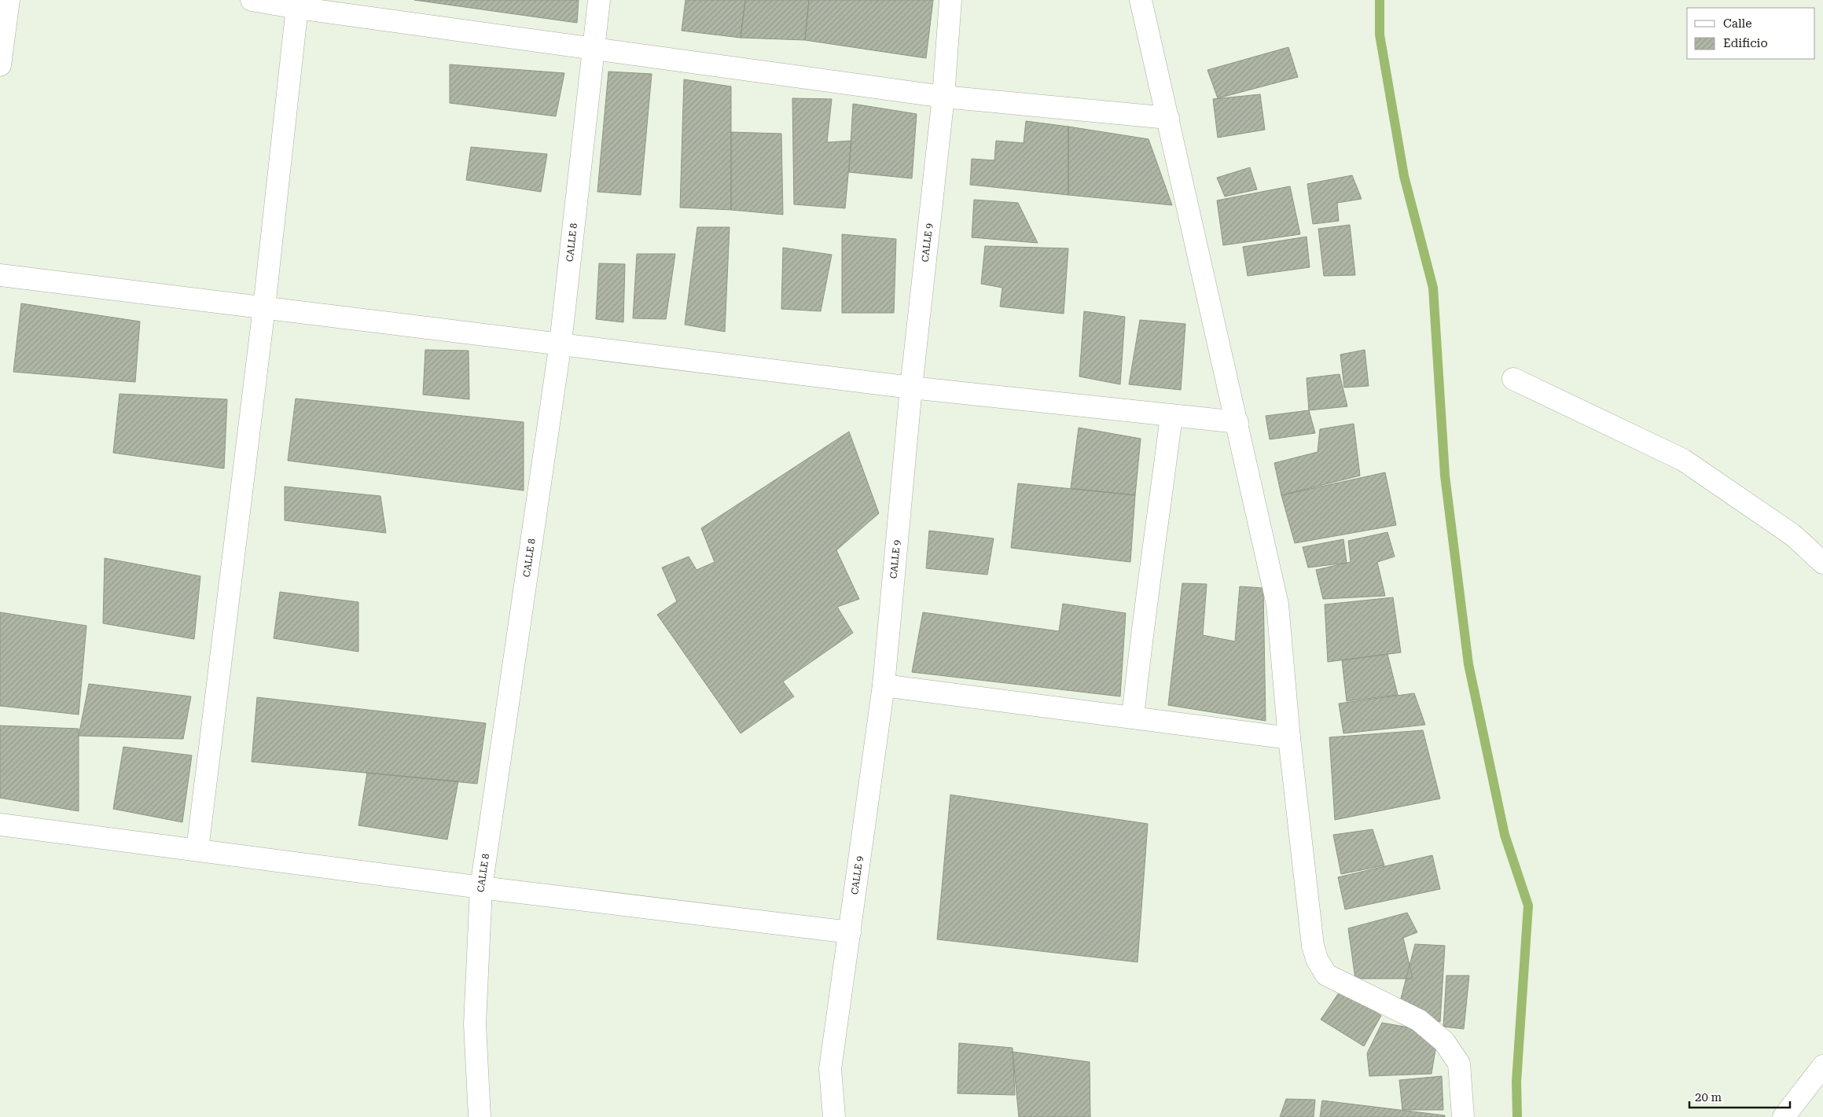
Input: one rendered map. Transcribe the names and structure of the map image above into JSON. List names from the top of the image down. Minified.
{"streets":{"street":["CALLE 8","CALLE 9"]},"legend":["Calle","Edificio"],"scale_bar":"20 m"}
